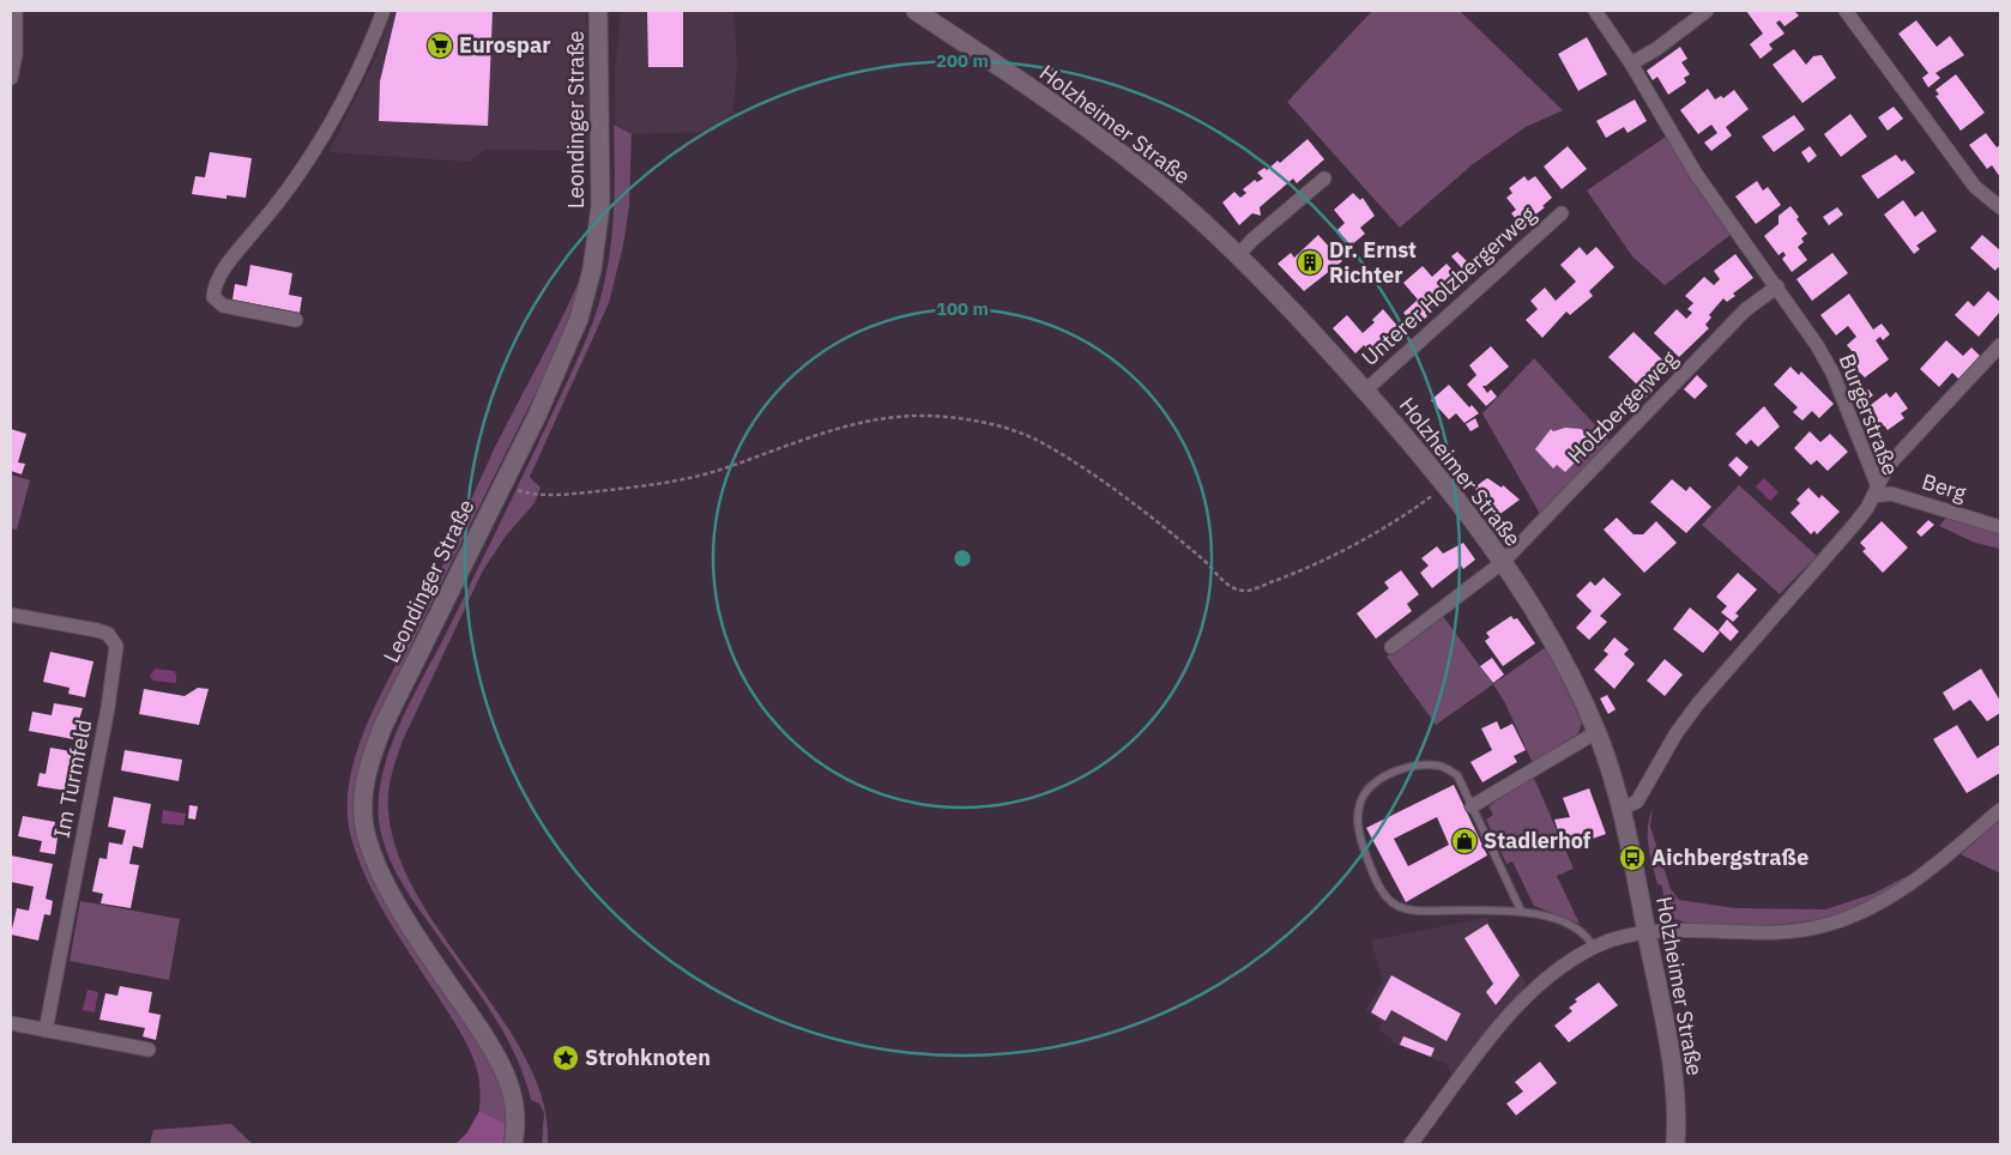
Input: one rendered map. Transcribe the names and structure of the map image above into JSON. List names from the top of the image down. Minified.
{"streets":{"street":["Leondinger Straße","Holzheimer Straße","Unterer Holzbergerweg","Holzbergerweg","Burgerstraße","Berg","Im Turmfeld"]},"crossings":[["Holzheimer Straße","Unterer Holzbergerweg"],["Holzheimer Straße","Holzbergerweg"],["Holzheimer Straße","Burgerstraße"],["Holzbergerweg","Burgerstraße"],["Burgerstraße","Berg"]],"places":{"supermarket":["Eurospar"],"building":["Dr. Ernst Richter"],"shop":["Stadlerhof"],"bus stop":["Aichbergstraße"],"place":["Strohknoten"]},"rings":["200 m","100 m"]}
